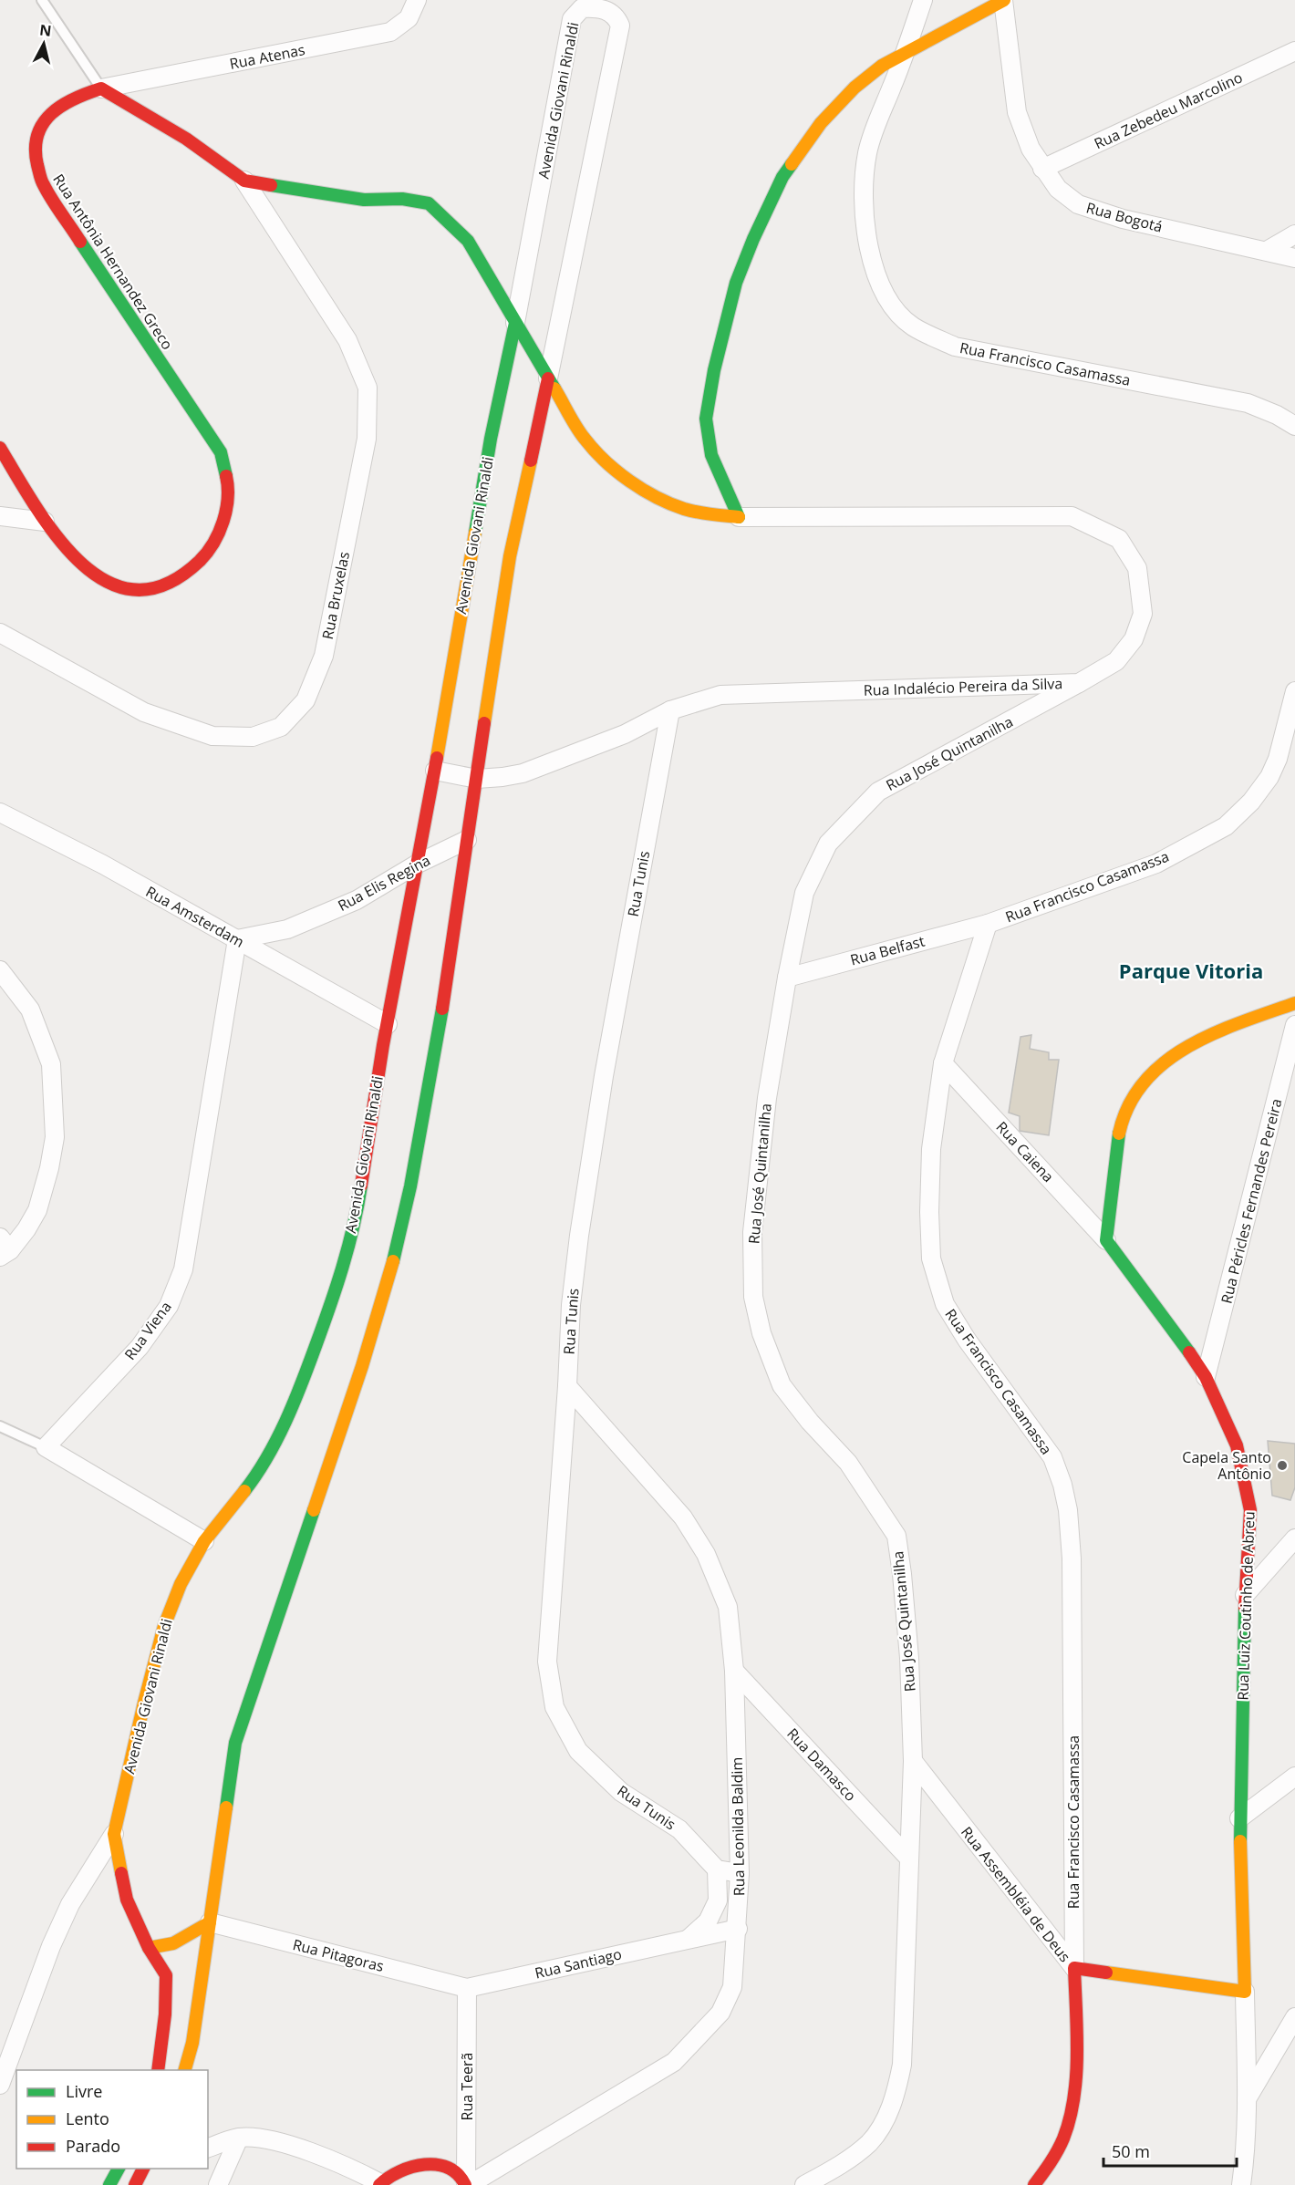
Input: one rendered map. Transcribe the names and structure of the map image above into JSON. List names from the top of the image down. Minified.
{"streets":{"street":["Rua Atenas","Avenida Giovani Rinaldi","Rua Zebedeu Marcolino","Rua Bogotá","Rua Antônia Hernandez Greco","Rua Francisco Casamassa","Rua Bruxelas","Rua Indalécio Pereira da Silva","Rua José Quintanilha","Rua Elis Regina","Rua Tunis","Rua Amsterdam","Rua Belfast","Rua Caiena","Rua Péricles Fernandes Pereira","Rua Viena","Rua Luiz Coutinho de Abreu","Rua Damasco","Rua Leonilda Baldim","Rua Assembléia de Deus","Rua Pitagoras","Rua Santiago","Rua Teerã"]},"crossings":[["Rua Atenas","Rua Antônia Hernandez Greco"],["Avenida Giovani Rinaldi","Rua Indalécio Pereira da Silva"],["Avenida Giovani Rinaldi","Rua Elis Regina"],["Avenida Giovani Rinaldi","Rua Amsterdam"],["Avenida Giovani Rinaldi","Rua Pitagoras"],["Rua Zebedeu Marcolino","Rua Bogotá"],["Rua Francisco Casamassa","Rua Belfast"],["Rua Francisco Casamassa","Rua Caiena"],["Rua Francisco Casamassa","Rua Assembléia de Deus"],["Rua Indalécio Pereira da Silva","Rua José Quintanilha"],["Rua Indalécio Pereira da Silva","Rua Tunis"],["Rua José Quintanilha","Rua Belfast"],["Rua José Quintanilha","Rua Damasco"],["Rua José Quintanilha","Rua Assembléia de Deus"],["Rua Elis Regina","Rua Amsterdam"],["Rua Elis Regina","Rua Viena"],["Rua Tunis","Rua Leonilda Baldim"],["Rua Amsterdam","Rua Viena"],["Rua Caiena","Rua Luiz Coutinho de Abreu"],["Rua Péricles Fernandes Pereira","Rua Luiz Coutinho de Abreu"],["Rua Luiz Coutinho de Abreu","Rua Assembléia de Deus"],["Rua Damasco","Rua Leonilda Baldim"],["Rua Leonilda Baldim","Rua Teerã"],["Rua Pitagoras","Rua Santiago"],["Rua Pitagoras","Rua Teerã"],["Rua Santiago","Rua Teerã"]],"districts":["Parque Vitoria"],"places":["Capela Santo Antônio"],"legend":["Livre","Lento","Parado"],"scale_bar":"50 m","north":"top"}
